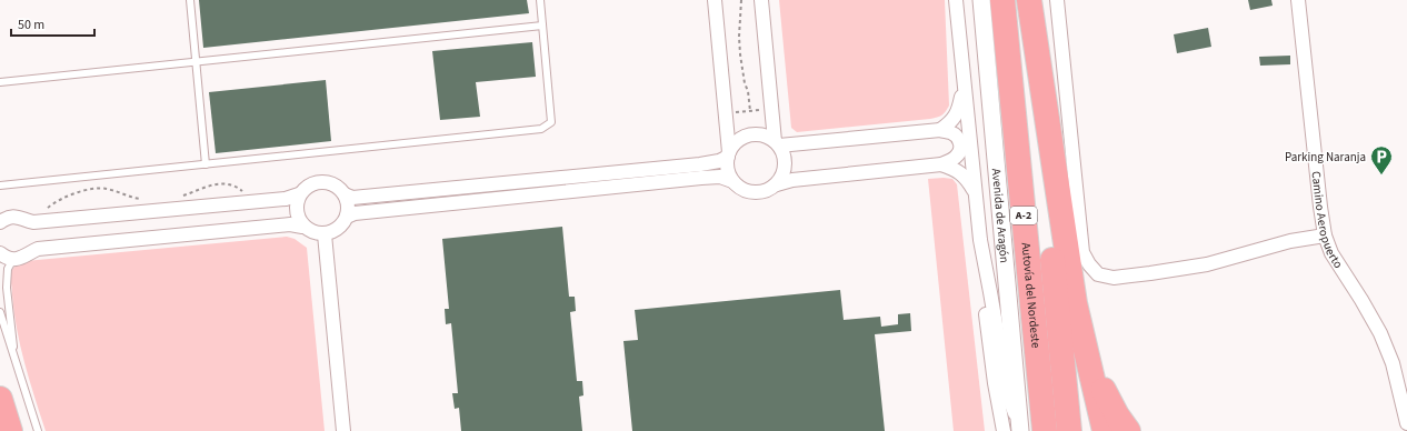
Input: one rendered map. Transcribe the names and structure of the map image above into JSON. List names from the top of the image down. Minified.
{"streets":{"highway":["A-2","Autovía del Nordeste"],"street":["Avenida de Aragón","Camino Aeropuerto"]},"places":{"parking":["Parking Naranja"]},"scale_bar":"50 m"}
